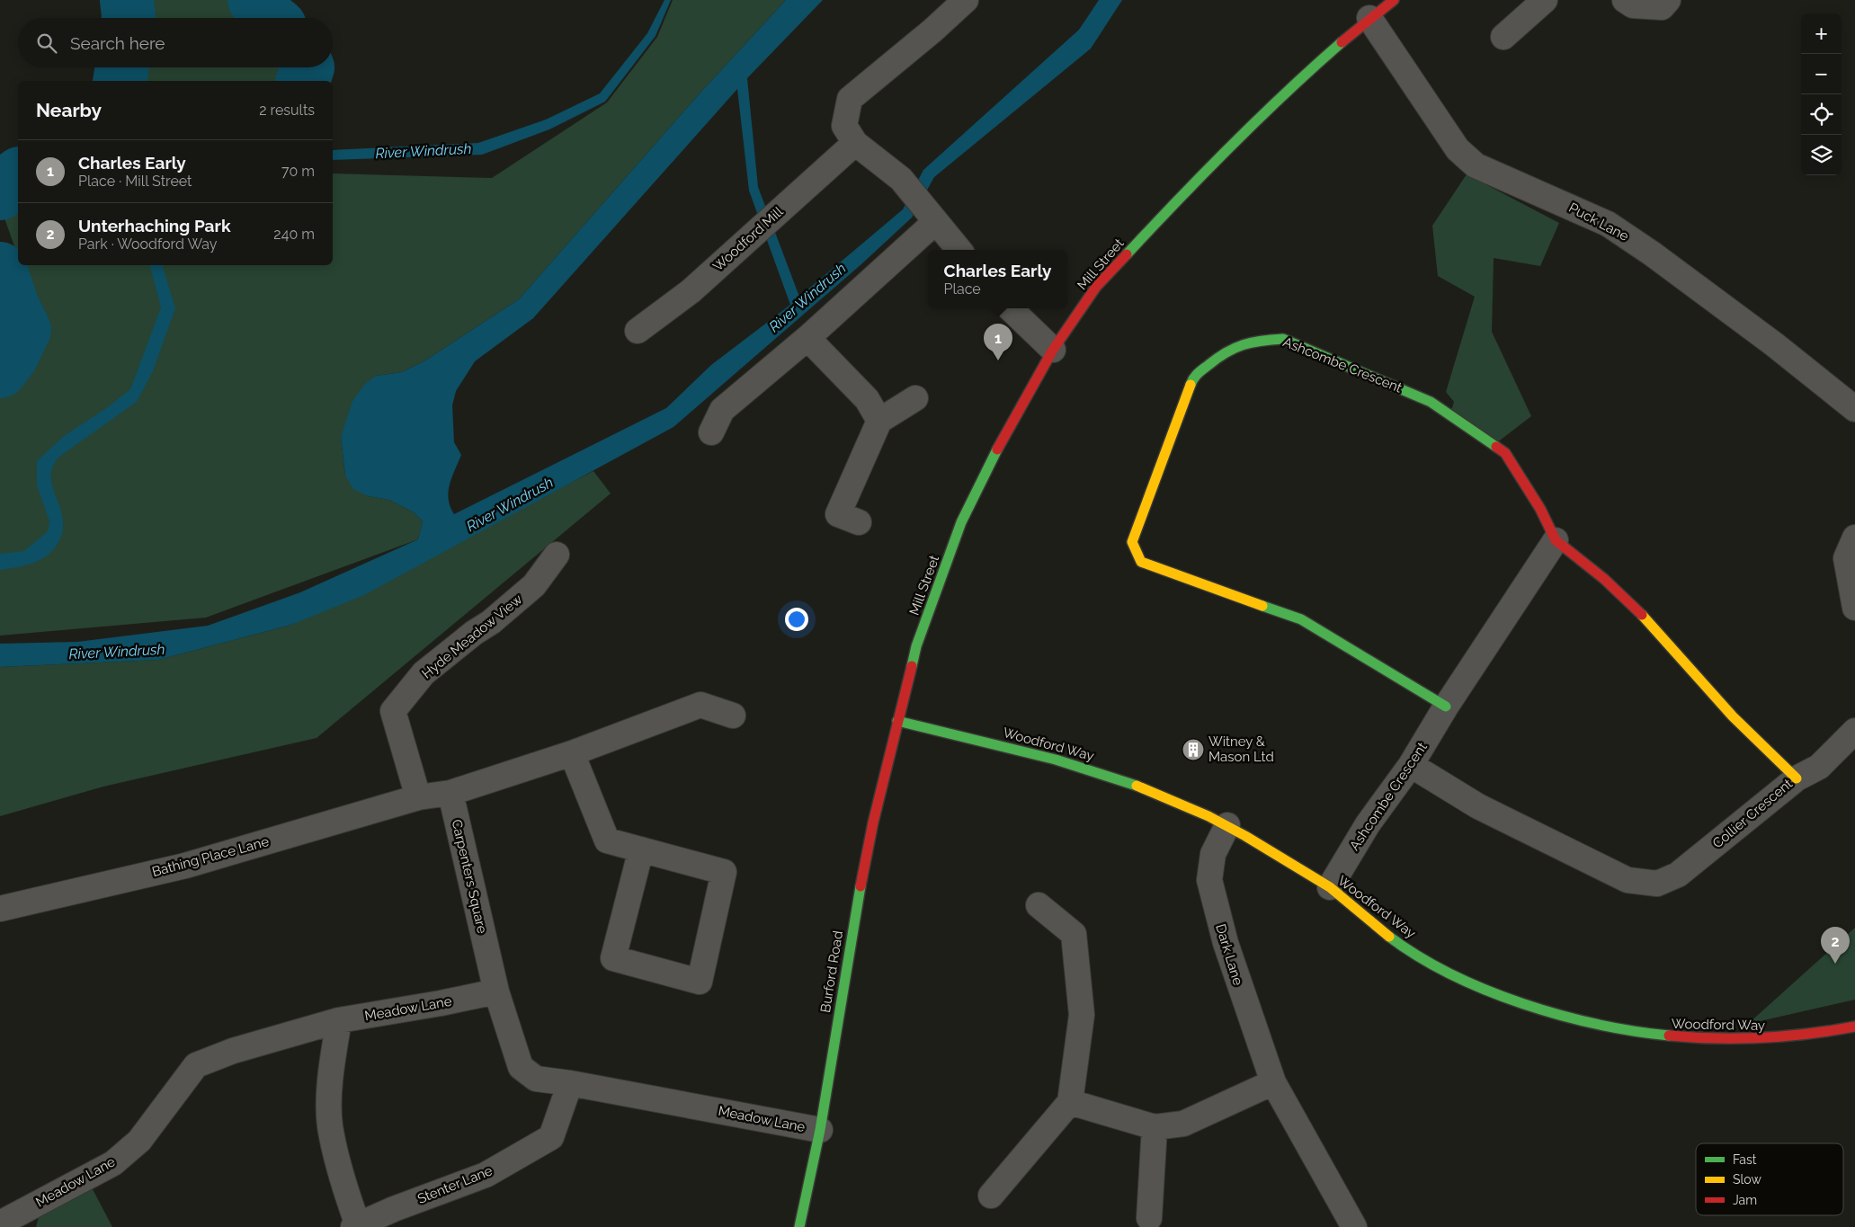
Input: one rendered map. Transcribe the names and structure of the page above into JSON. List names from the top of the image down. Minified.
{"streets":{"street":["Puck Lane","Woodford Mill","Mill Street","Ashcombe Crescent","Hyde Meadow View","Woodford Way","Collier Crescent","Bathing Place Lane","Carpenters Square","Dark Lane","Burford Road","Meadow Lane","Stenter Lane"]},"crossings":[["Puck Lane","Mill Street"],["Mill Street","Woodford Way"],["Mill Street","Burford Road"],["Ashcombe Crescent","Woodford Way"],["Ashcombe Crescent","Collier Crescent"],["Hyde Meadow View","Bathing Place Lane"],["Woodford Way","Dark Lane"],["Woodford Way","Burford Road"],["Carpenters Square","Meadow Lane"],["Burford Road","Meadow Lane"],["Meadow Lane","Stenter Lane"]],"water":["River Windrush"],"places":{"building":["Witney & Mason Ltd"]},"legend":["Fast","Slow","Jam"],"page":{"map_buttons":["+","−"],"search":"Search here","heading":["Nearby","2 results"],"list":[{"mark":"1","name":"Charles Early","note":"Place · Mill Street","value":"70 m"},{"mark":"2","name":"Unterhaching Park","note":"Park · Woodford Way","value":"240 m"}],"popup":["Charles Early","Place"],"pins":["1","2"]}}
